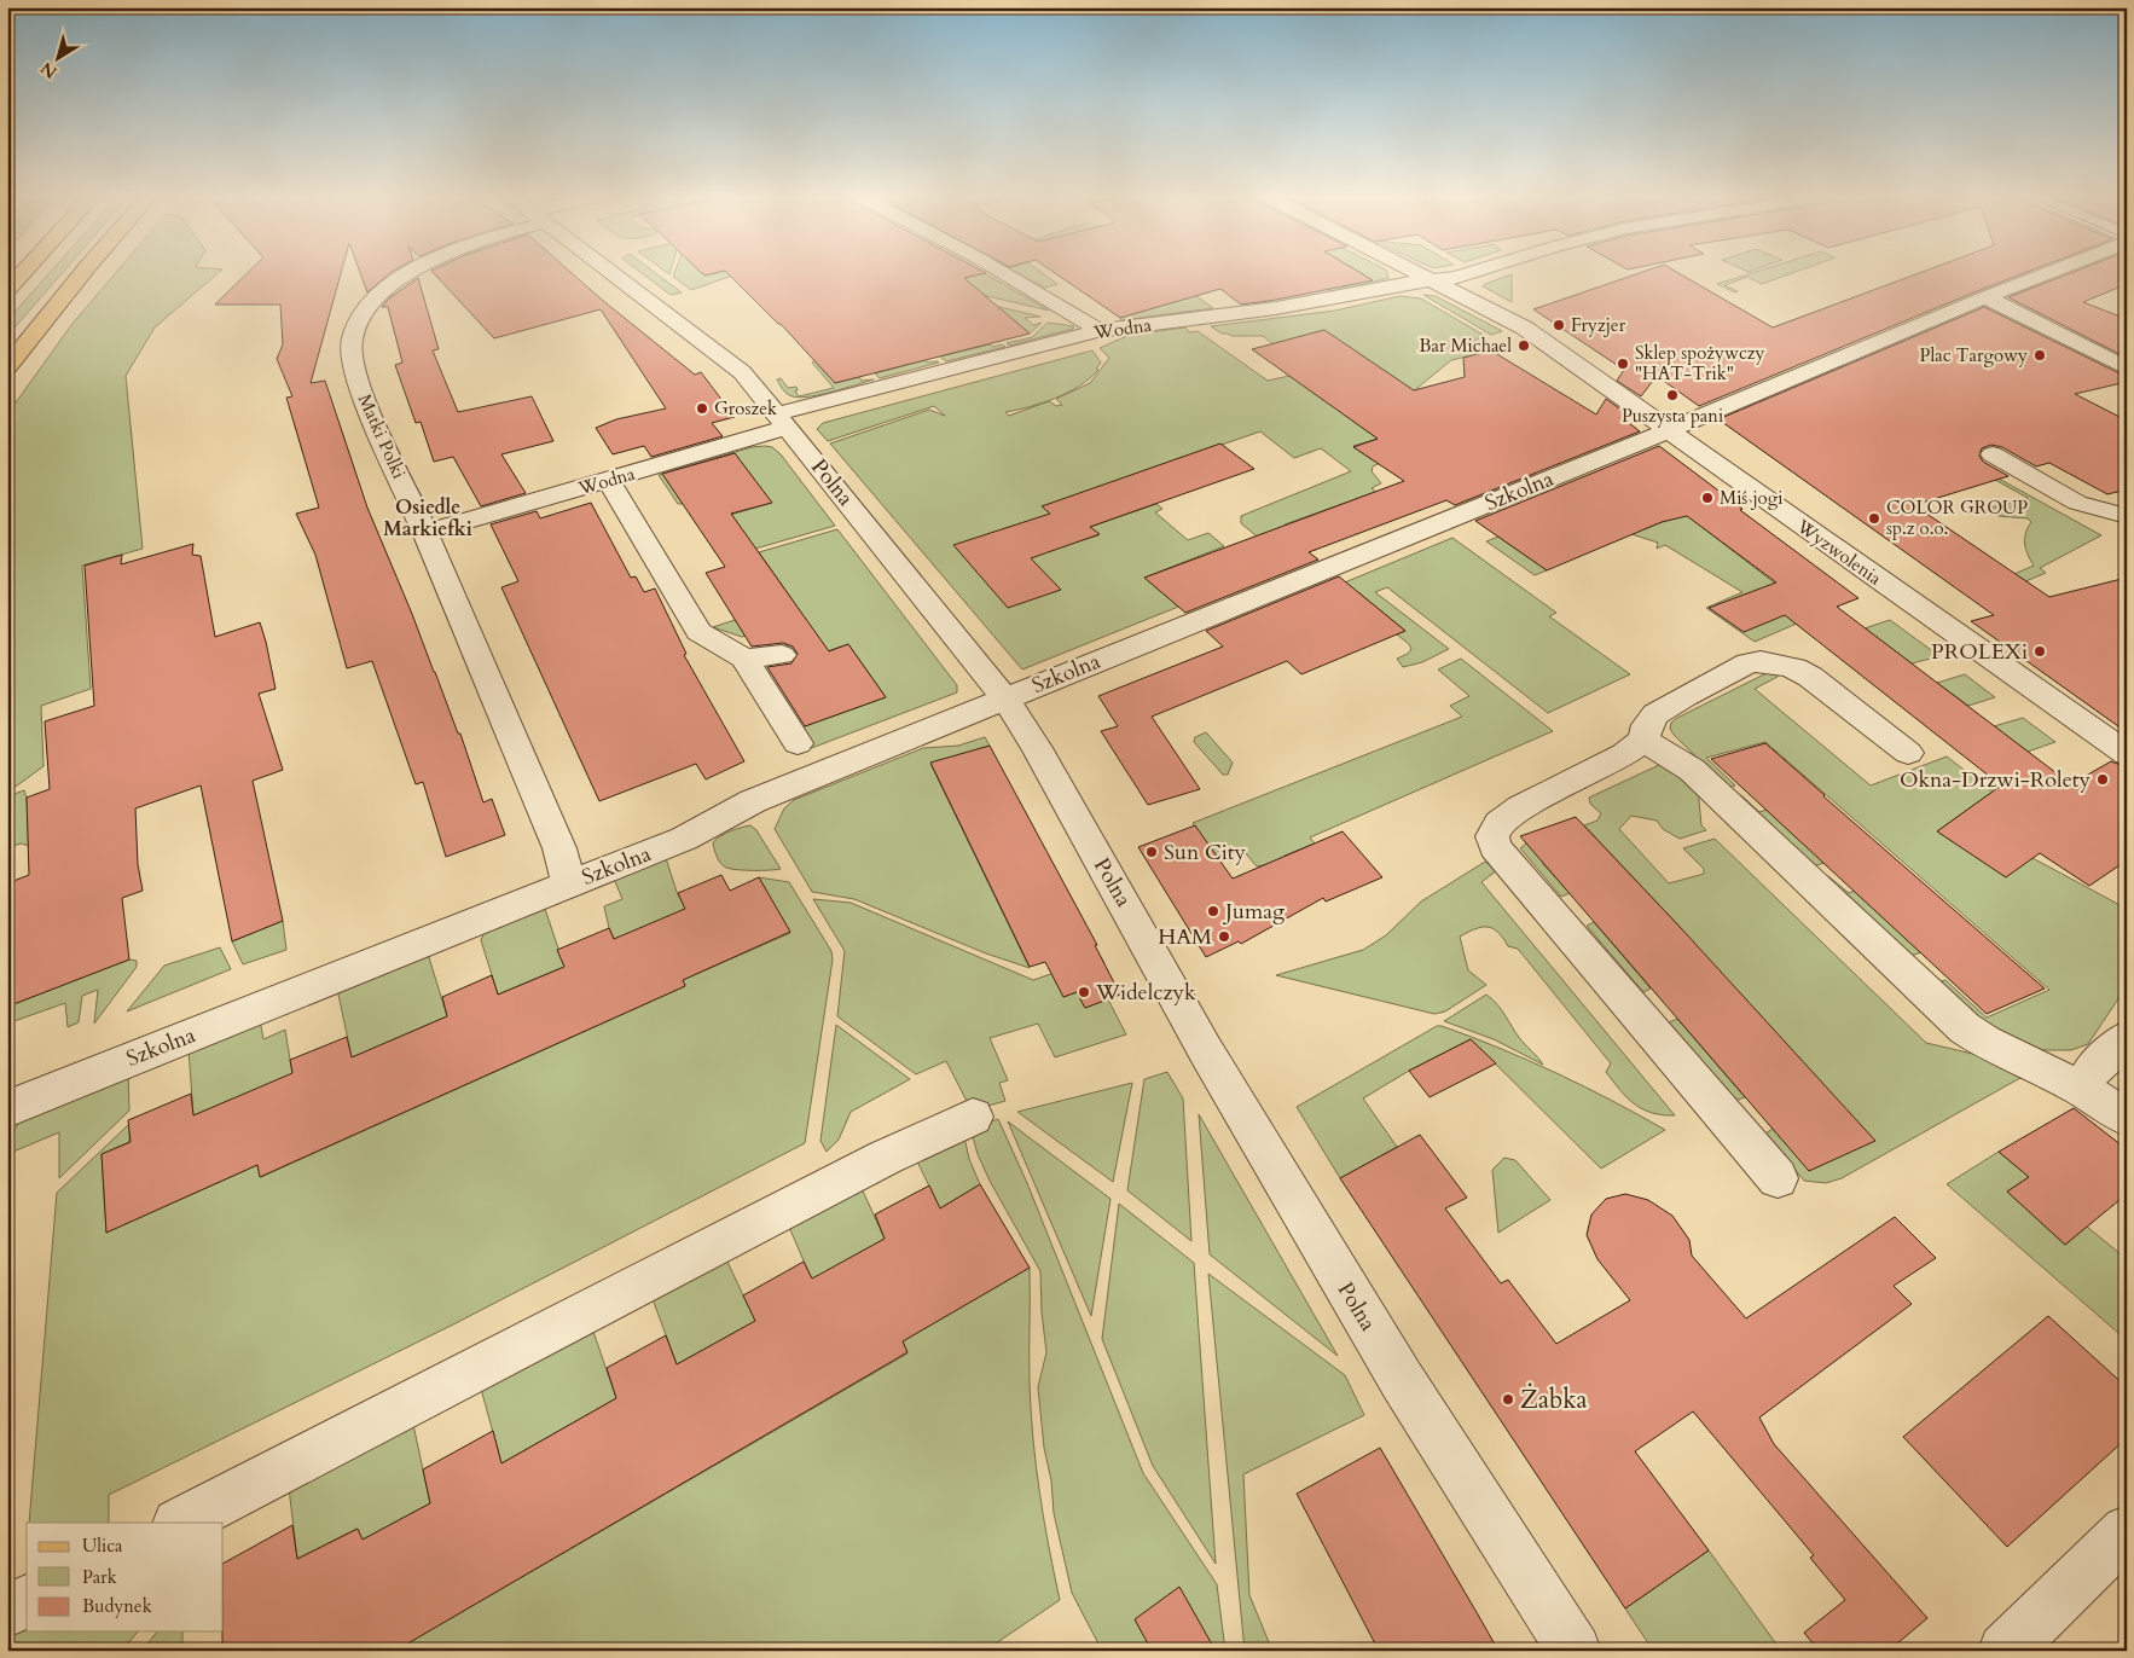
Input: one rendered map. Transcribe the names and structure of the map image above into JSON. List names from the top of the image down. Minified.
{"streets":{"street":["Wodna","Matki Polki","Polna","Szkolna","Wyzwolenia"]},"crossings":[["Wodna","Matki Polki"],["Wodna","Polna"],["Wodna","Wyzwolenia"],["Matki Polki","Szkolna"],["Polna","Szkolna"],["Szkolna","Wyzwolenia"]],"districts":["Osiedle Markiefki"],"places":["Fryzjer","Bar Michael","Plac Targowy","Sklep spożywczy \"HAT-Trik\"","Puszysta pani","Groszek","Miś jogi","COLOR GROUP sp.z o.o.","PROLEXi","Okna-Drzwi-Rolety","Sun City","Jumag","HAM","Widelczyk","Żabka"],"legend":["Ulica","Park","Budynek"],"north":"bottom left"}
